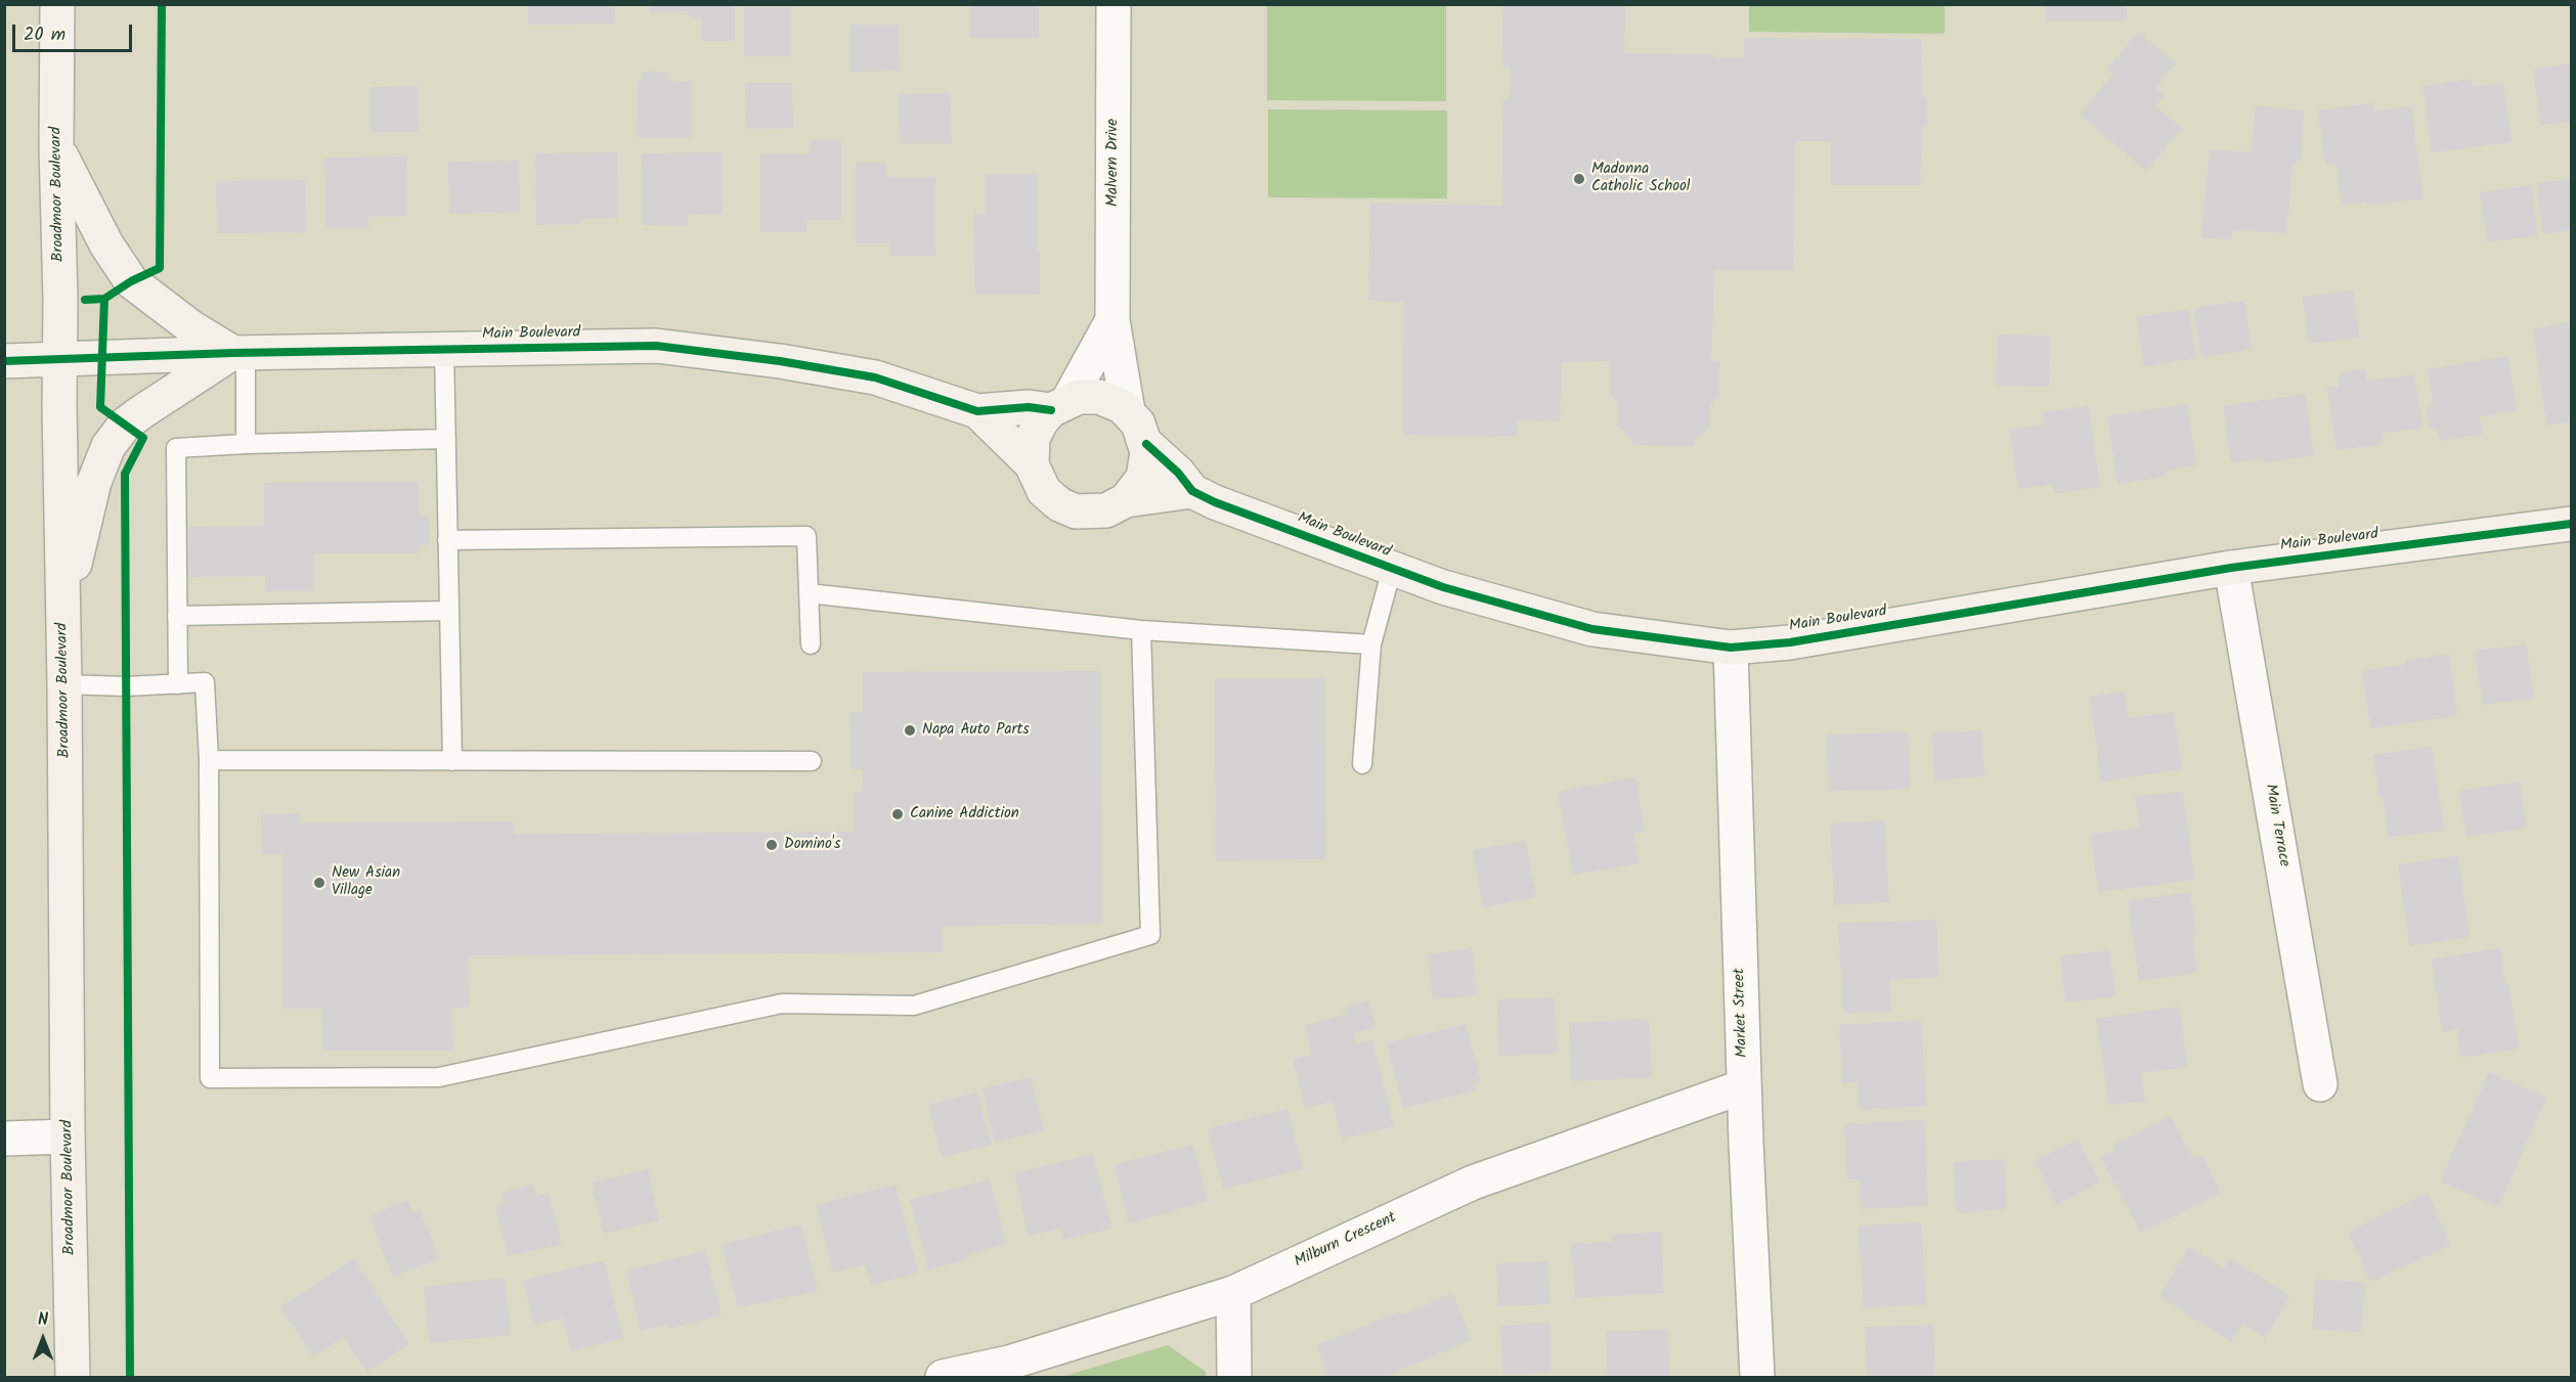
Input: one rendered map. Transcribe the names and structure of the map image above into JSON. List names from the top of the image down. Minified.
{"streets":{"street":["Malvern Drive","Broadmoor Boulevard","Main Boulevard","Main Terrace","Market Street","Milburn Crescent"]},"crossings":[["Malvern Drive","Main Boulevard"],["Broadmoor Boulevard","Main Boulevard"],["Main Boulevard","Main Terrace"],["Main Boulevard","Market Street"],["Market Street","Milburn Crescent"]],"places":["Madonna Catholic School","Napa Auto Parts","Canine Addiction","Domino's","New Asian Village"],"scale_bar":"20 m","north":"top"}
